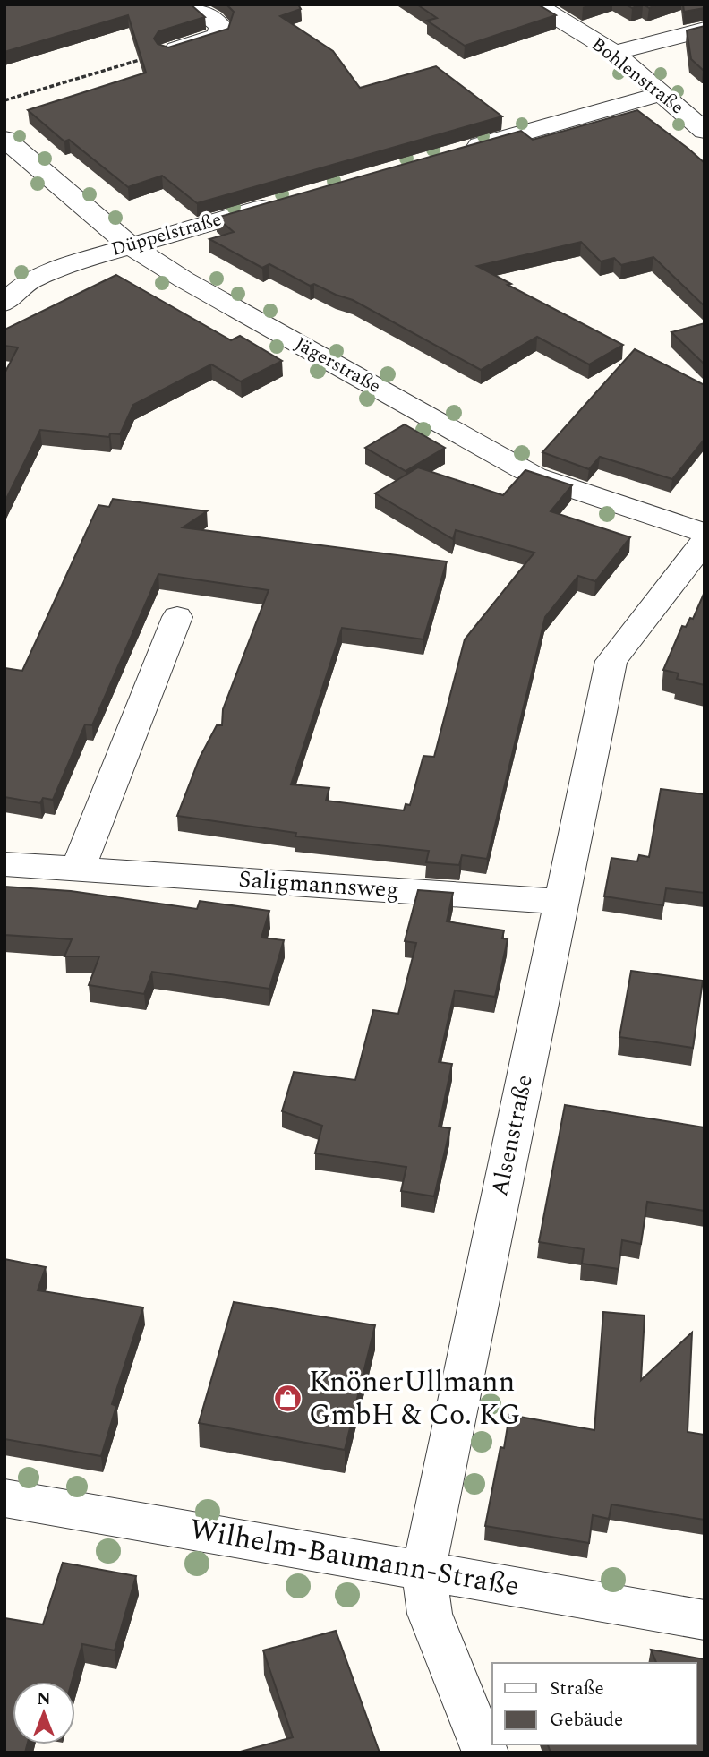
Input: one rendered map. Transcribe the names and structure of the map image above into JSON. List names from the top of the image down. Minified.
{"streets":{"street":["Bohlenstraße","Düppelstraße","Jägerstraße","Saligmannsweg","Alsenstraße","Wilhelm-Baumann-Straße"]},"crossings":[["Düppelstraße","Jägerstraße"],["Saligmannsweg","Alsenstraße"],["Alsenstraße","Wilhelm-Baumann-Straße"]],"places":{"shop":["KnönerUllmann GmbH & Co. KG"]},"legend":["Straße","Gebäude"],"north":"top"}
